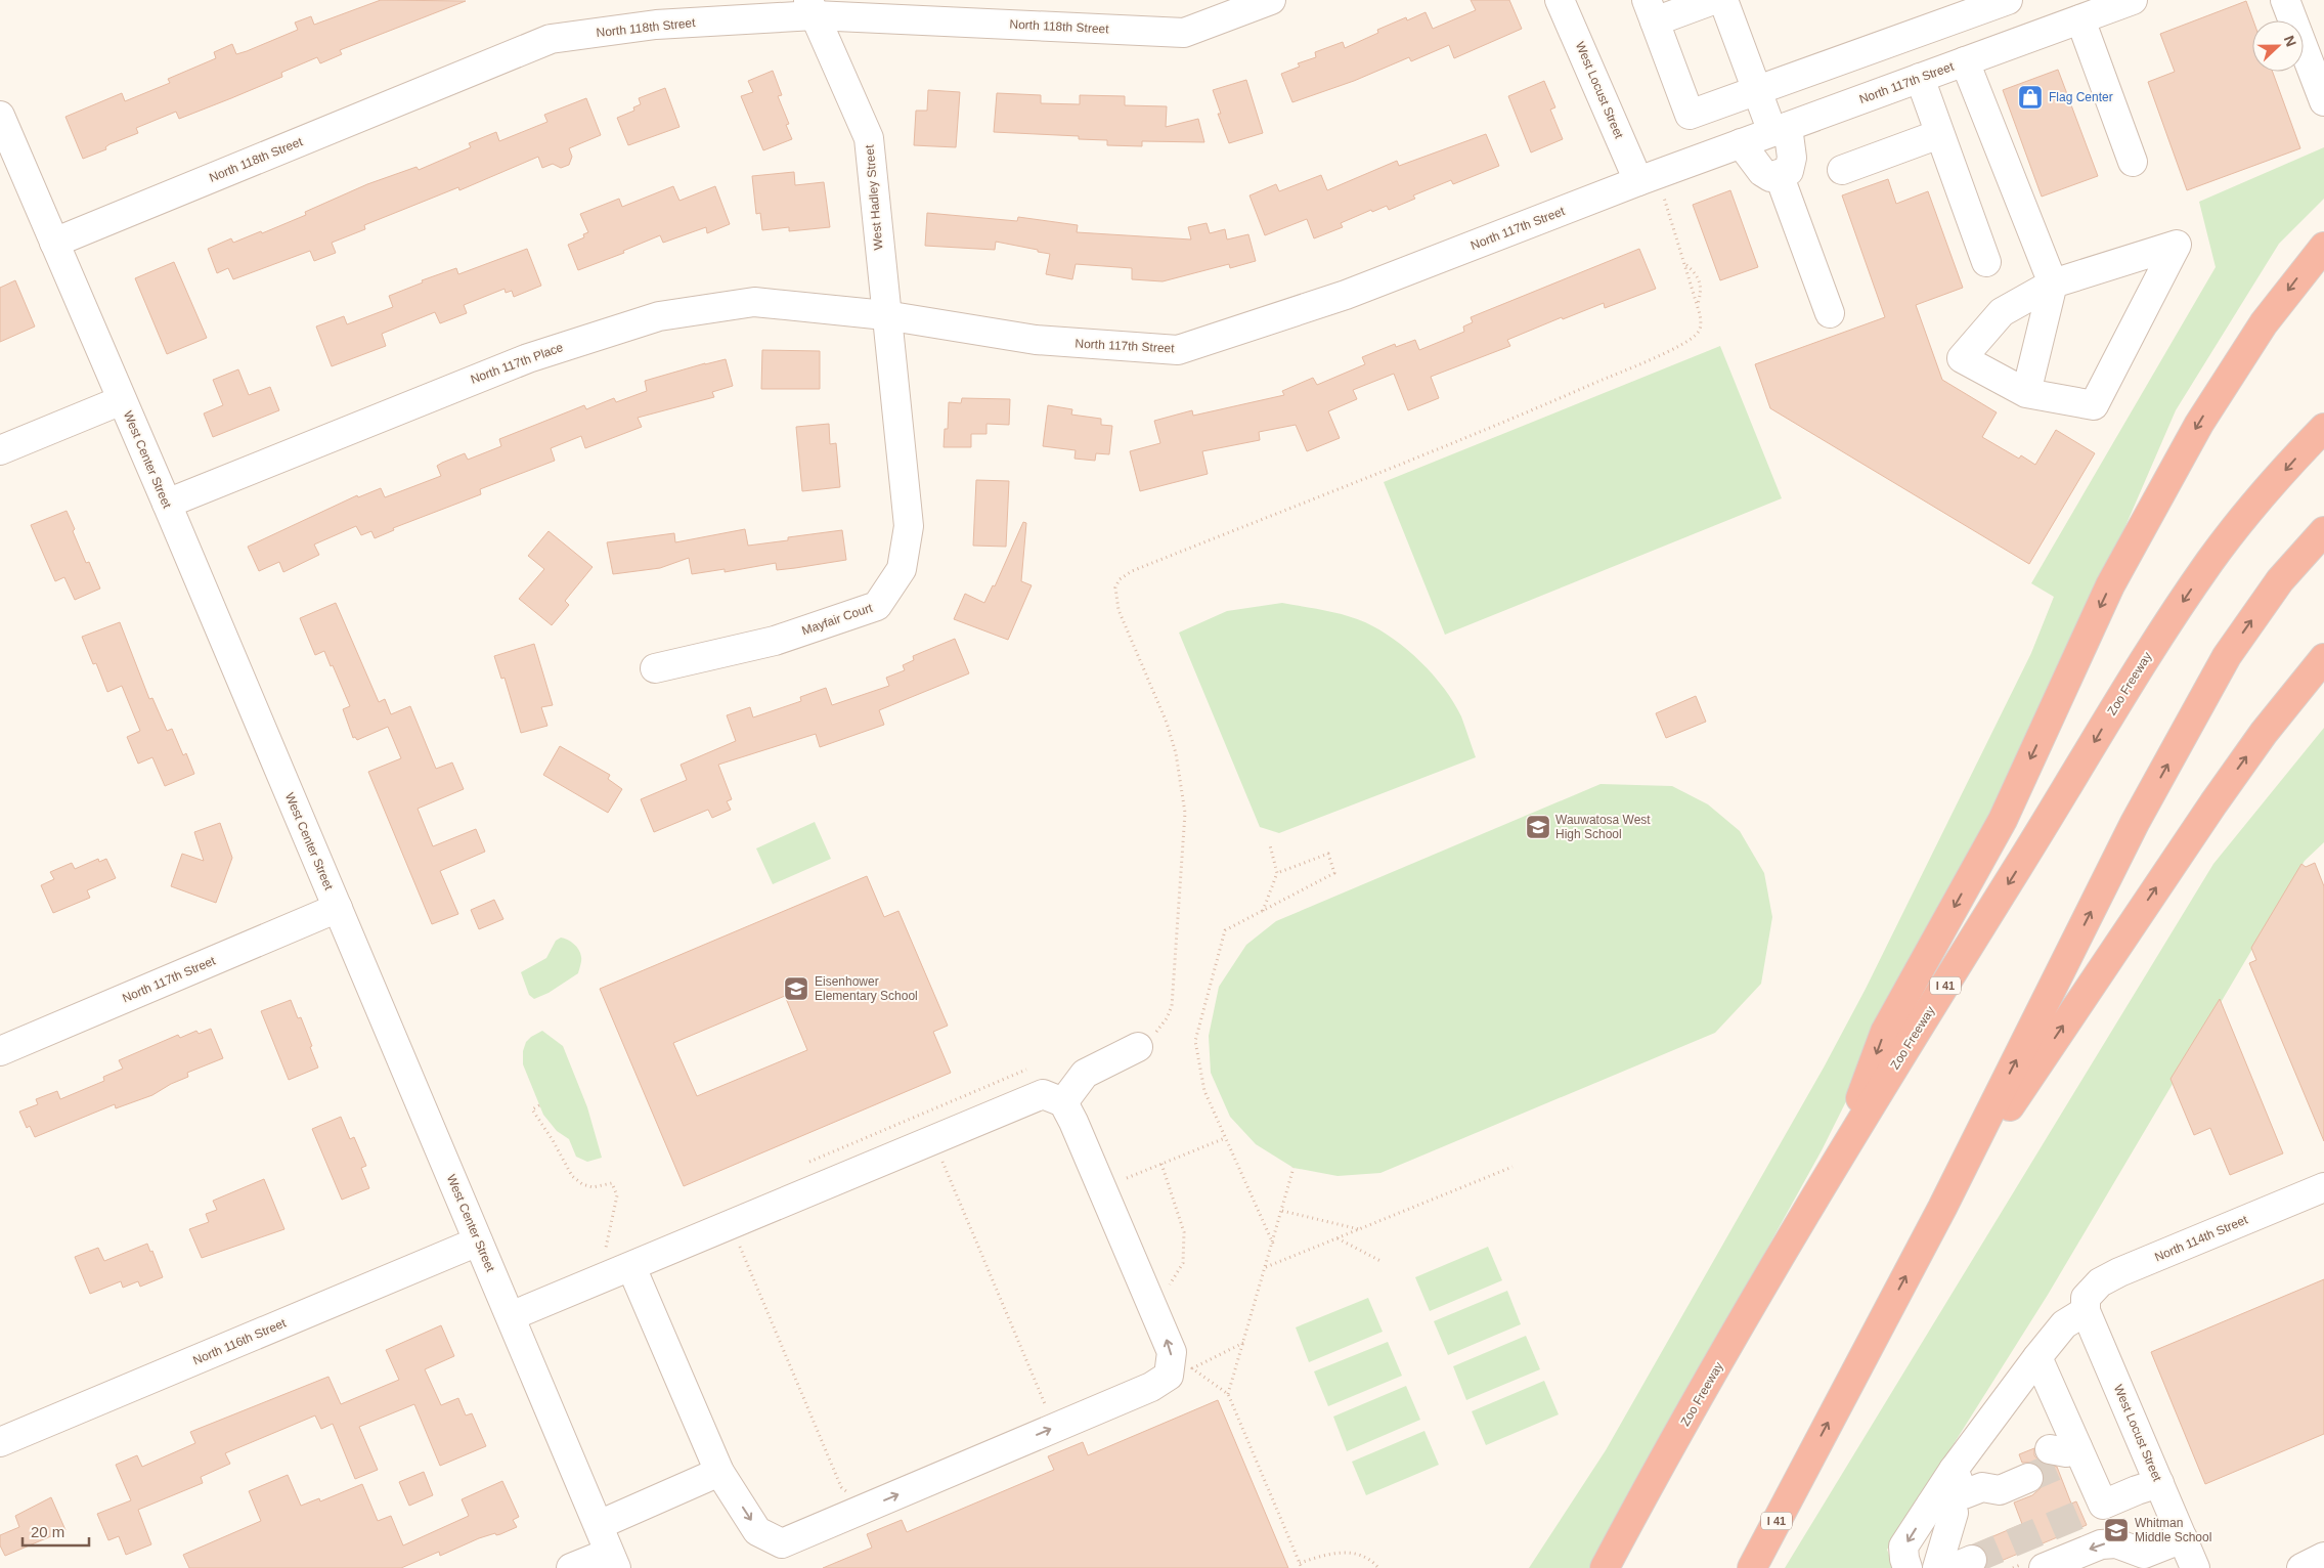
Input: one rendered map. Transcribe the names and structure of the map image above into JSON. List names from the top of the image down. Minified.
{"streets":{"highway":["Zoo Freeway","I 41"],"street":["North 118th Street","North 117th Street","West Locust Street","West Hadley Street","North 117th Place","West Center Street","Mayfair Court","North 114th Street","North 116th Street"]},"crossings":[["North 118th Street","West Hadley Street"],["North 118th Street","West Center Street"],["North 117th Street","West Locust Street"],["North 117th Street","West Hadley Street"],["North 117th Street","North 117th Place"],["North 117th Street","West Center Street"],["North 117th Street","Mayfair Court"],["West Locust Street","North 114th Street"],["West Hadley Street","North 117th Place"],["West Hadley Street","Mayfair Court"],["North 117th Place","West Center Street"],["North 117th Place","Mayfair Court"],["West Center Street","North 116th Street"]],"places":{"shop":["Flag Center"],"school or university":["Wauwatosa West High School","Eisenhower Elementary School","Whitman Middle School"]},"scale_bar":"20 m","north":"right"}
